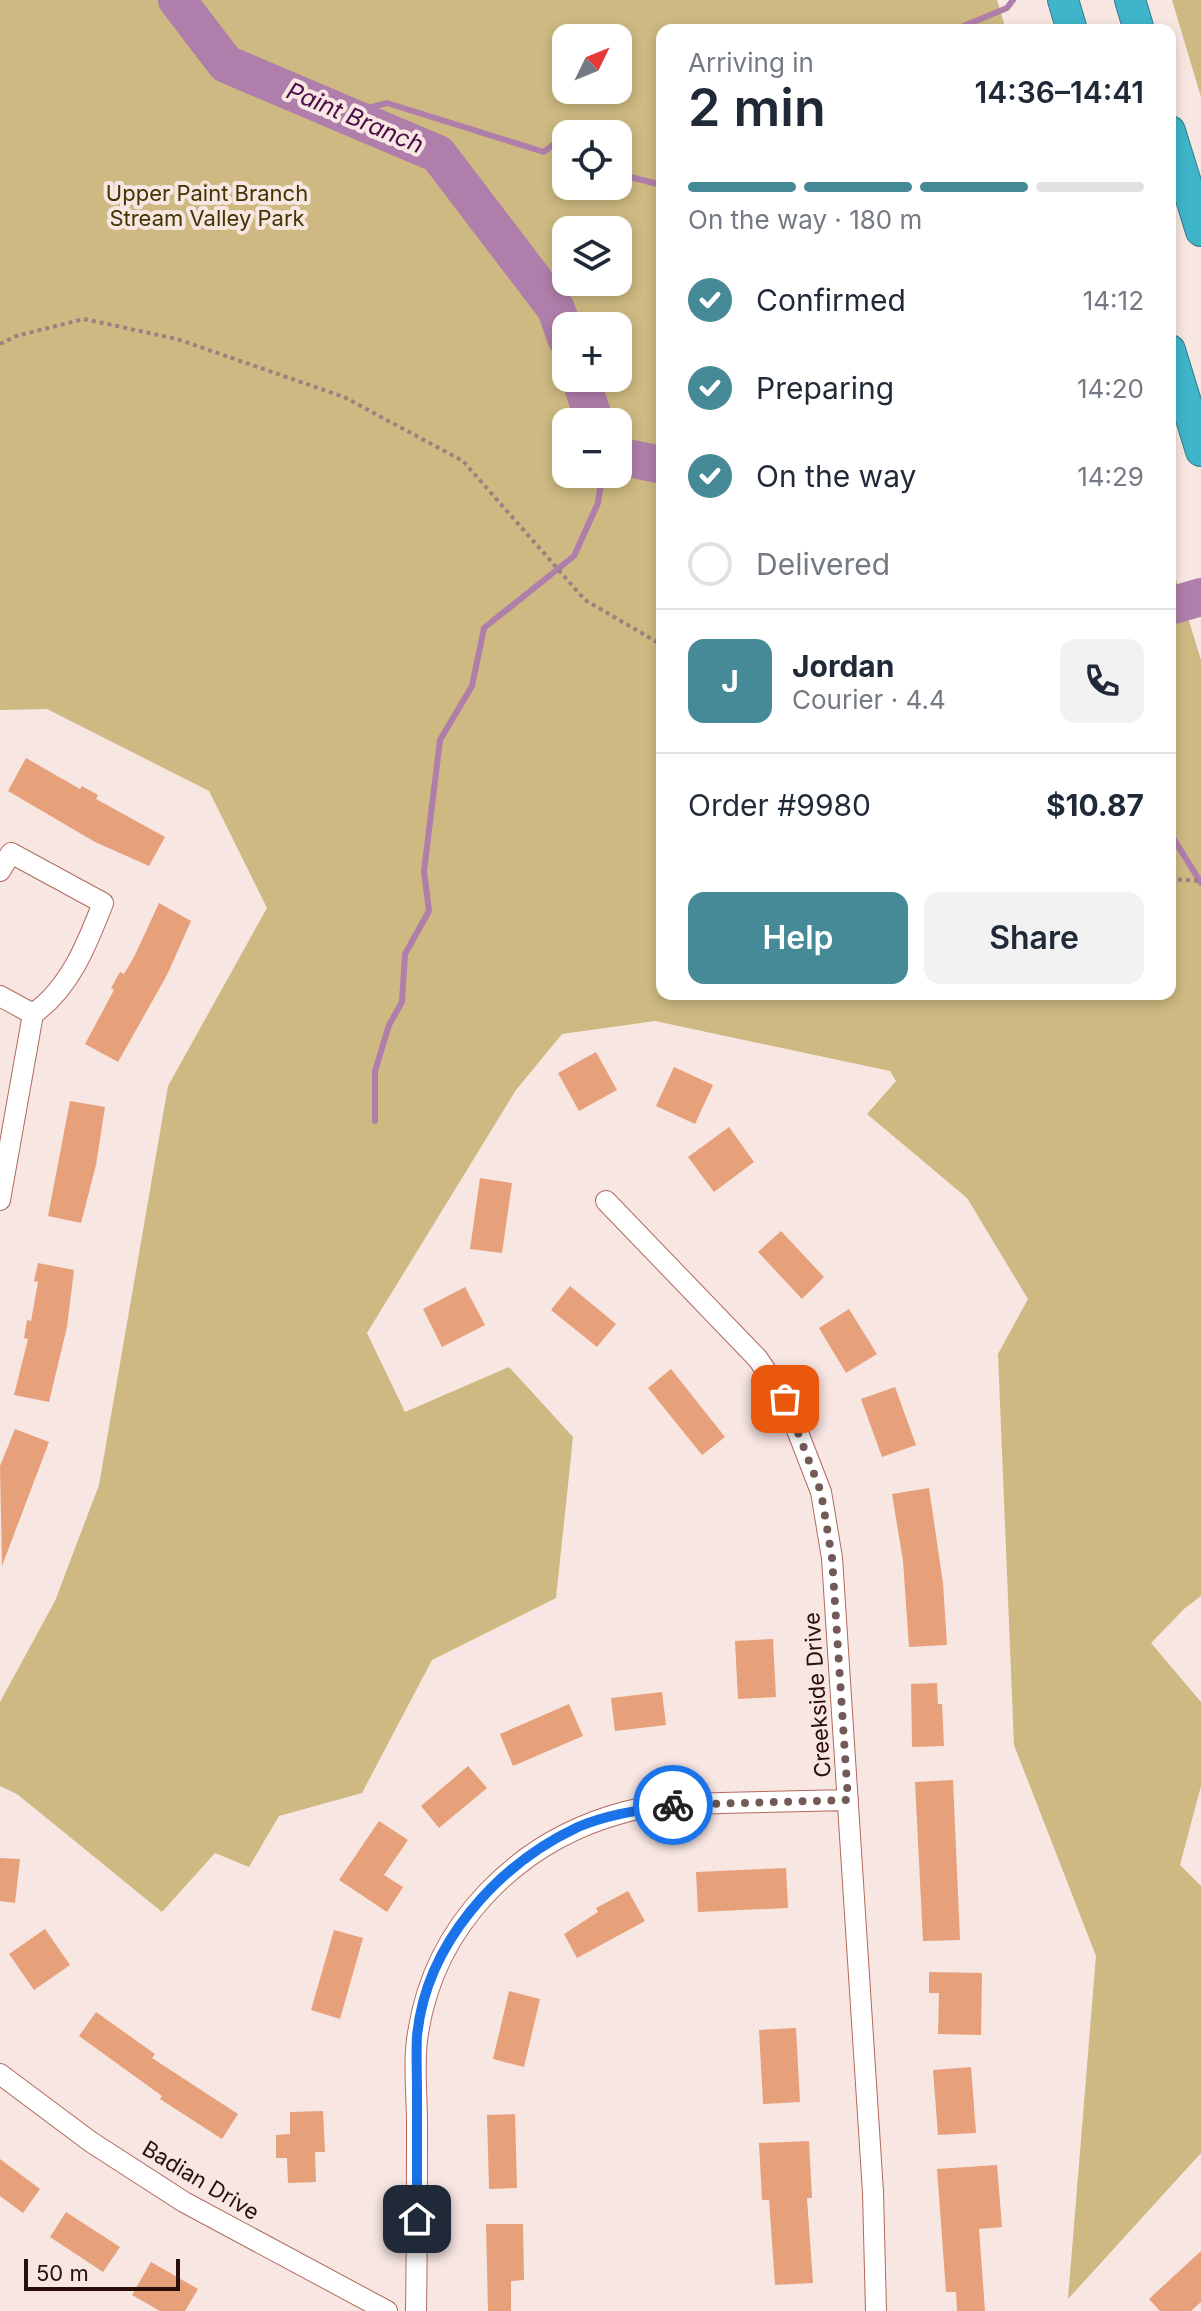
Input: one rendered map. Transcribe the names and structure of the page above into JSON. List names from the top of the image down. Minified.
{"streets":{"street":["Creekside Drive","Badian Drive"]},"water":["Paint Branch"],"parks":["Upper Paint Branch Stream Valley Park"],"scale_bar":"50 m","north":"top right","page":{"map_buttons":["+","−"],"heading":["2 min","Arriving in","14:36–14:41"],"panel":["Jordan","Courier · 4.4","Order #9980","$10.87"],"bar":"On the way · 180 m","list":[["Confirmed","14:12"],["Preparing","14:20"],["On the way","14:29"],"Delivered"],"round":"J","buttons":["Help","Share"],"scale":"50 m"}}
